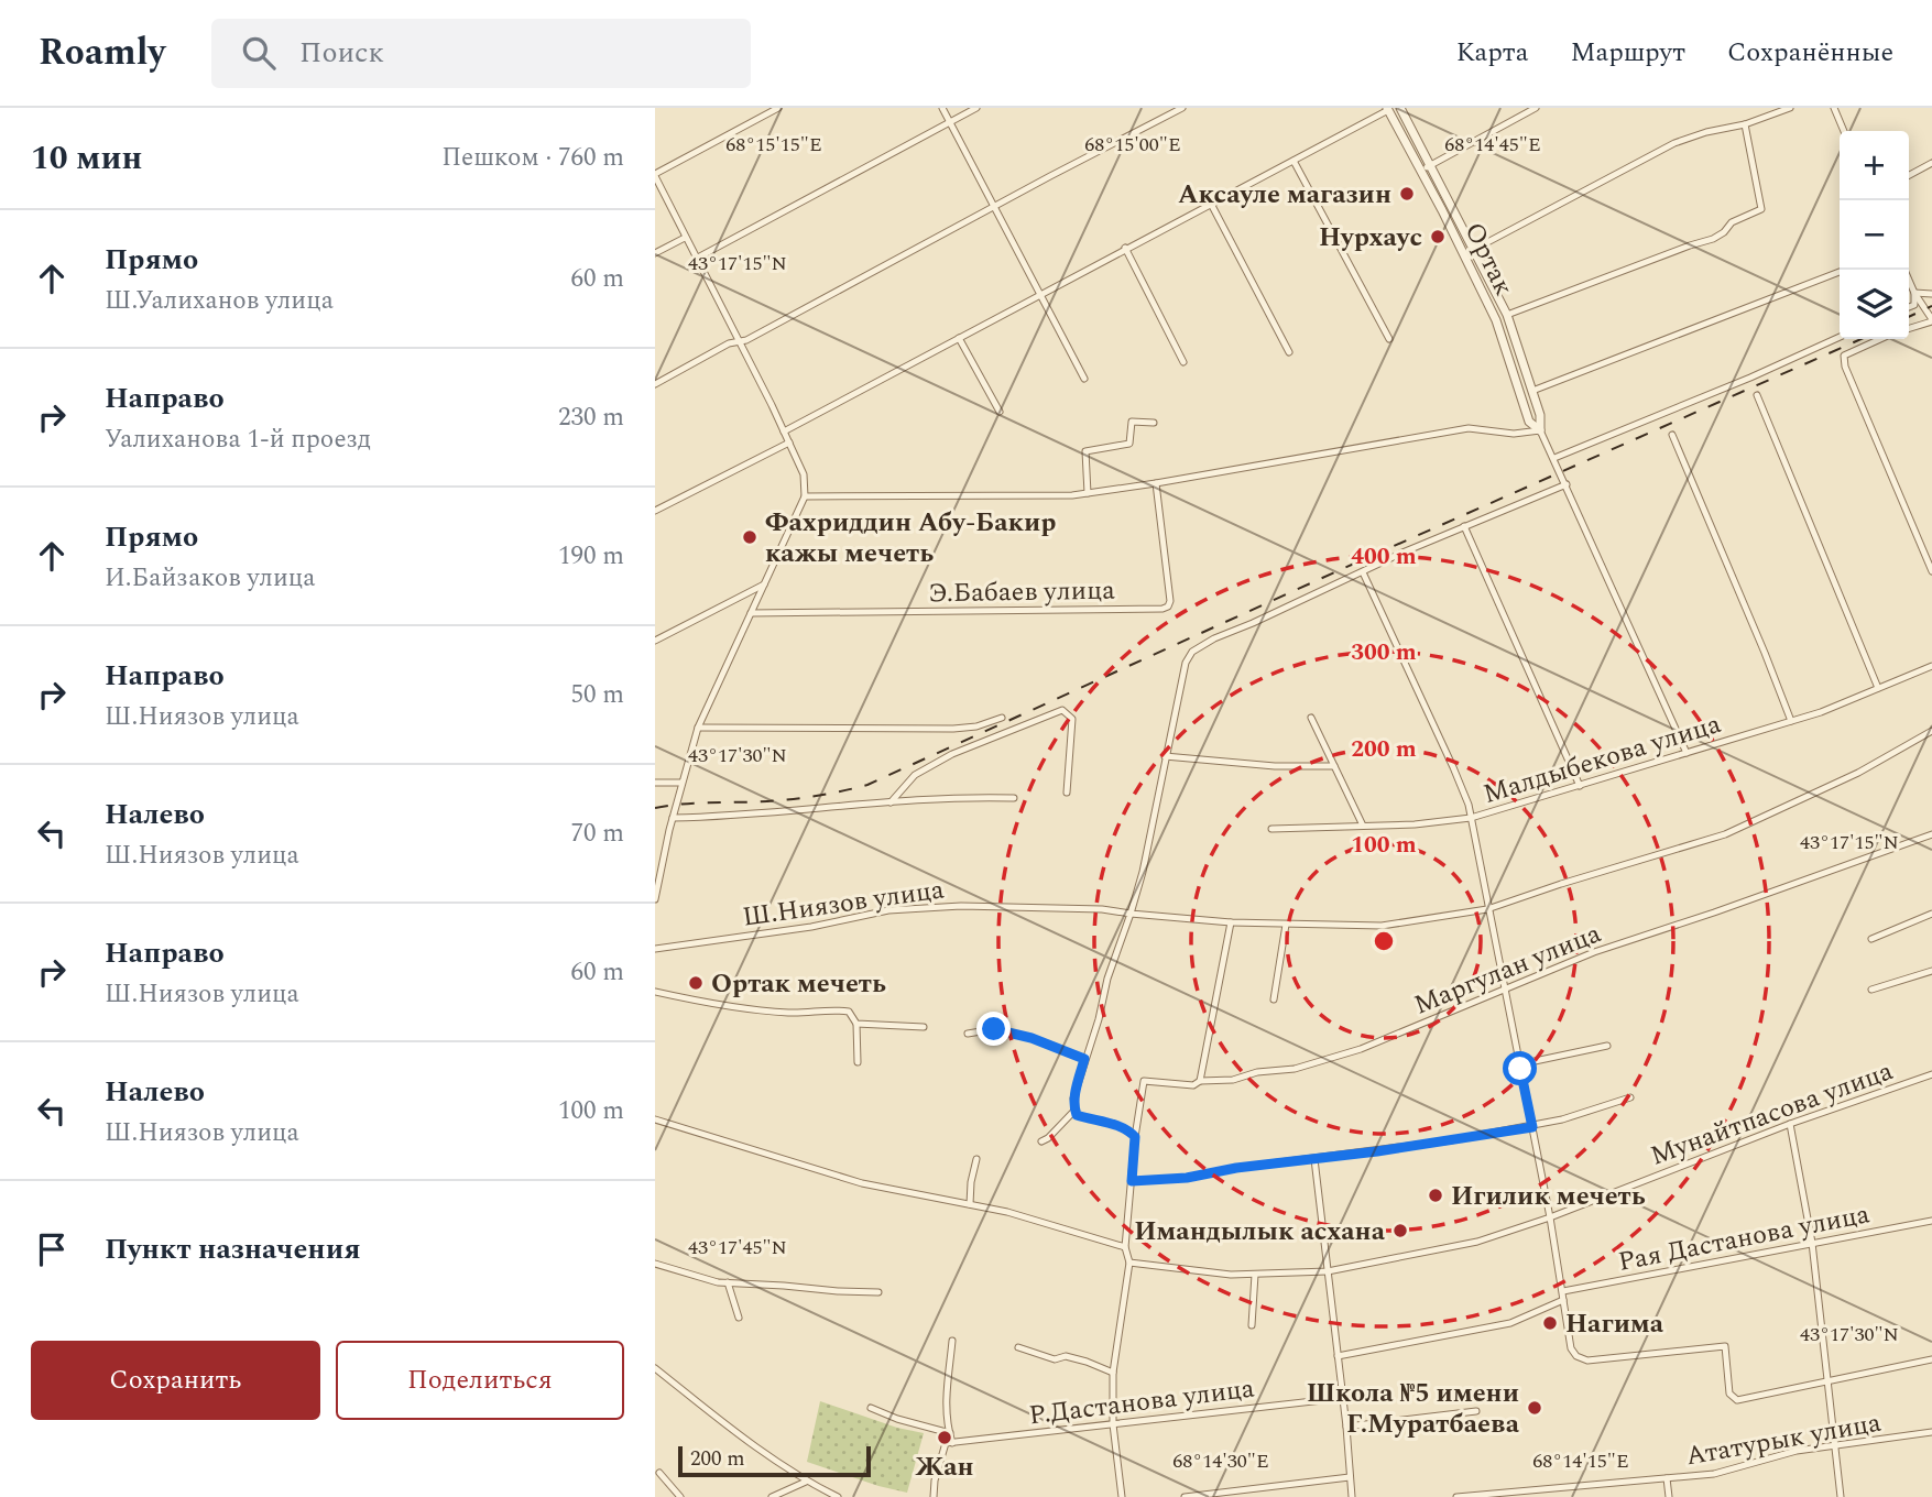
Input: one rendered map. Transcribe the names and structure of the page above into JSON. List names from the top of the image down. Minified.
{"streets":{"street":["Ортак","Э.Бабаев улица","Малдыбекова улица","Ш.Ниязов улица","Маргулан улица","Мунайтпасова улица","Рая Дастанова улица","Р.Дастанова улица","Ататурык улица"]},"crossings":[["Ортак","Малдыбекова улица"]],"places":["Аксауле магазин","Нурхаус","Фахриддин Абу-Бакир кажы мечеть","Ортак мечеть","Игилик мечеть","Имандылык асхана","Нагима","Школа №5 имени Г.Муратбаева","Жан"],"scale_bar":"200 m","page":{"header":"Roamly","search":"Поиск","nav":["Карта","Маршрут","Сохранённые"],"heading":["10 мин","Пешком · 760 m"],"map_buttons":["+","−"],"list":[["Прямо","Ш.Уалиханов улица","60 m"],["Направо","Уалиханова 1-й проезд","230 m"],["Прямо","И.Байзаков улица","190 m"],["Направо","Ш.Ниязов улица","50 m"],["Налево","Ш.Ниязов улица","70 m"],["Направо","Ш.Ниязов улица","60 m"],["Налево","Ш.Ниязов улица","100 m"],"Пункт назначения"],"buttons":["Сохранить","Поделиться"],"scale":"200 m"},"coordinates":["68°15'15\"E","68°15'00\"E","68°14'45\"E","43°17'15\"N","43°17'30\"N","43°17'45\"N","68°14'15\"E","68°14'30\"E"],"rings":["400 m","300 m","200 m","100 m"]}
